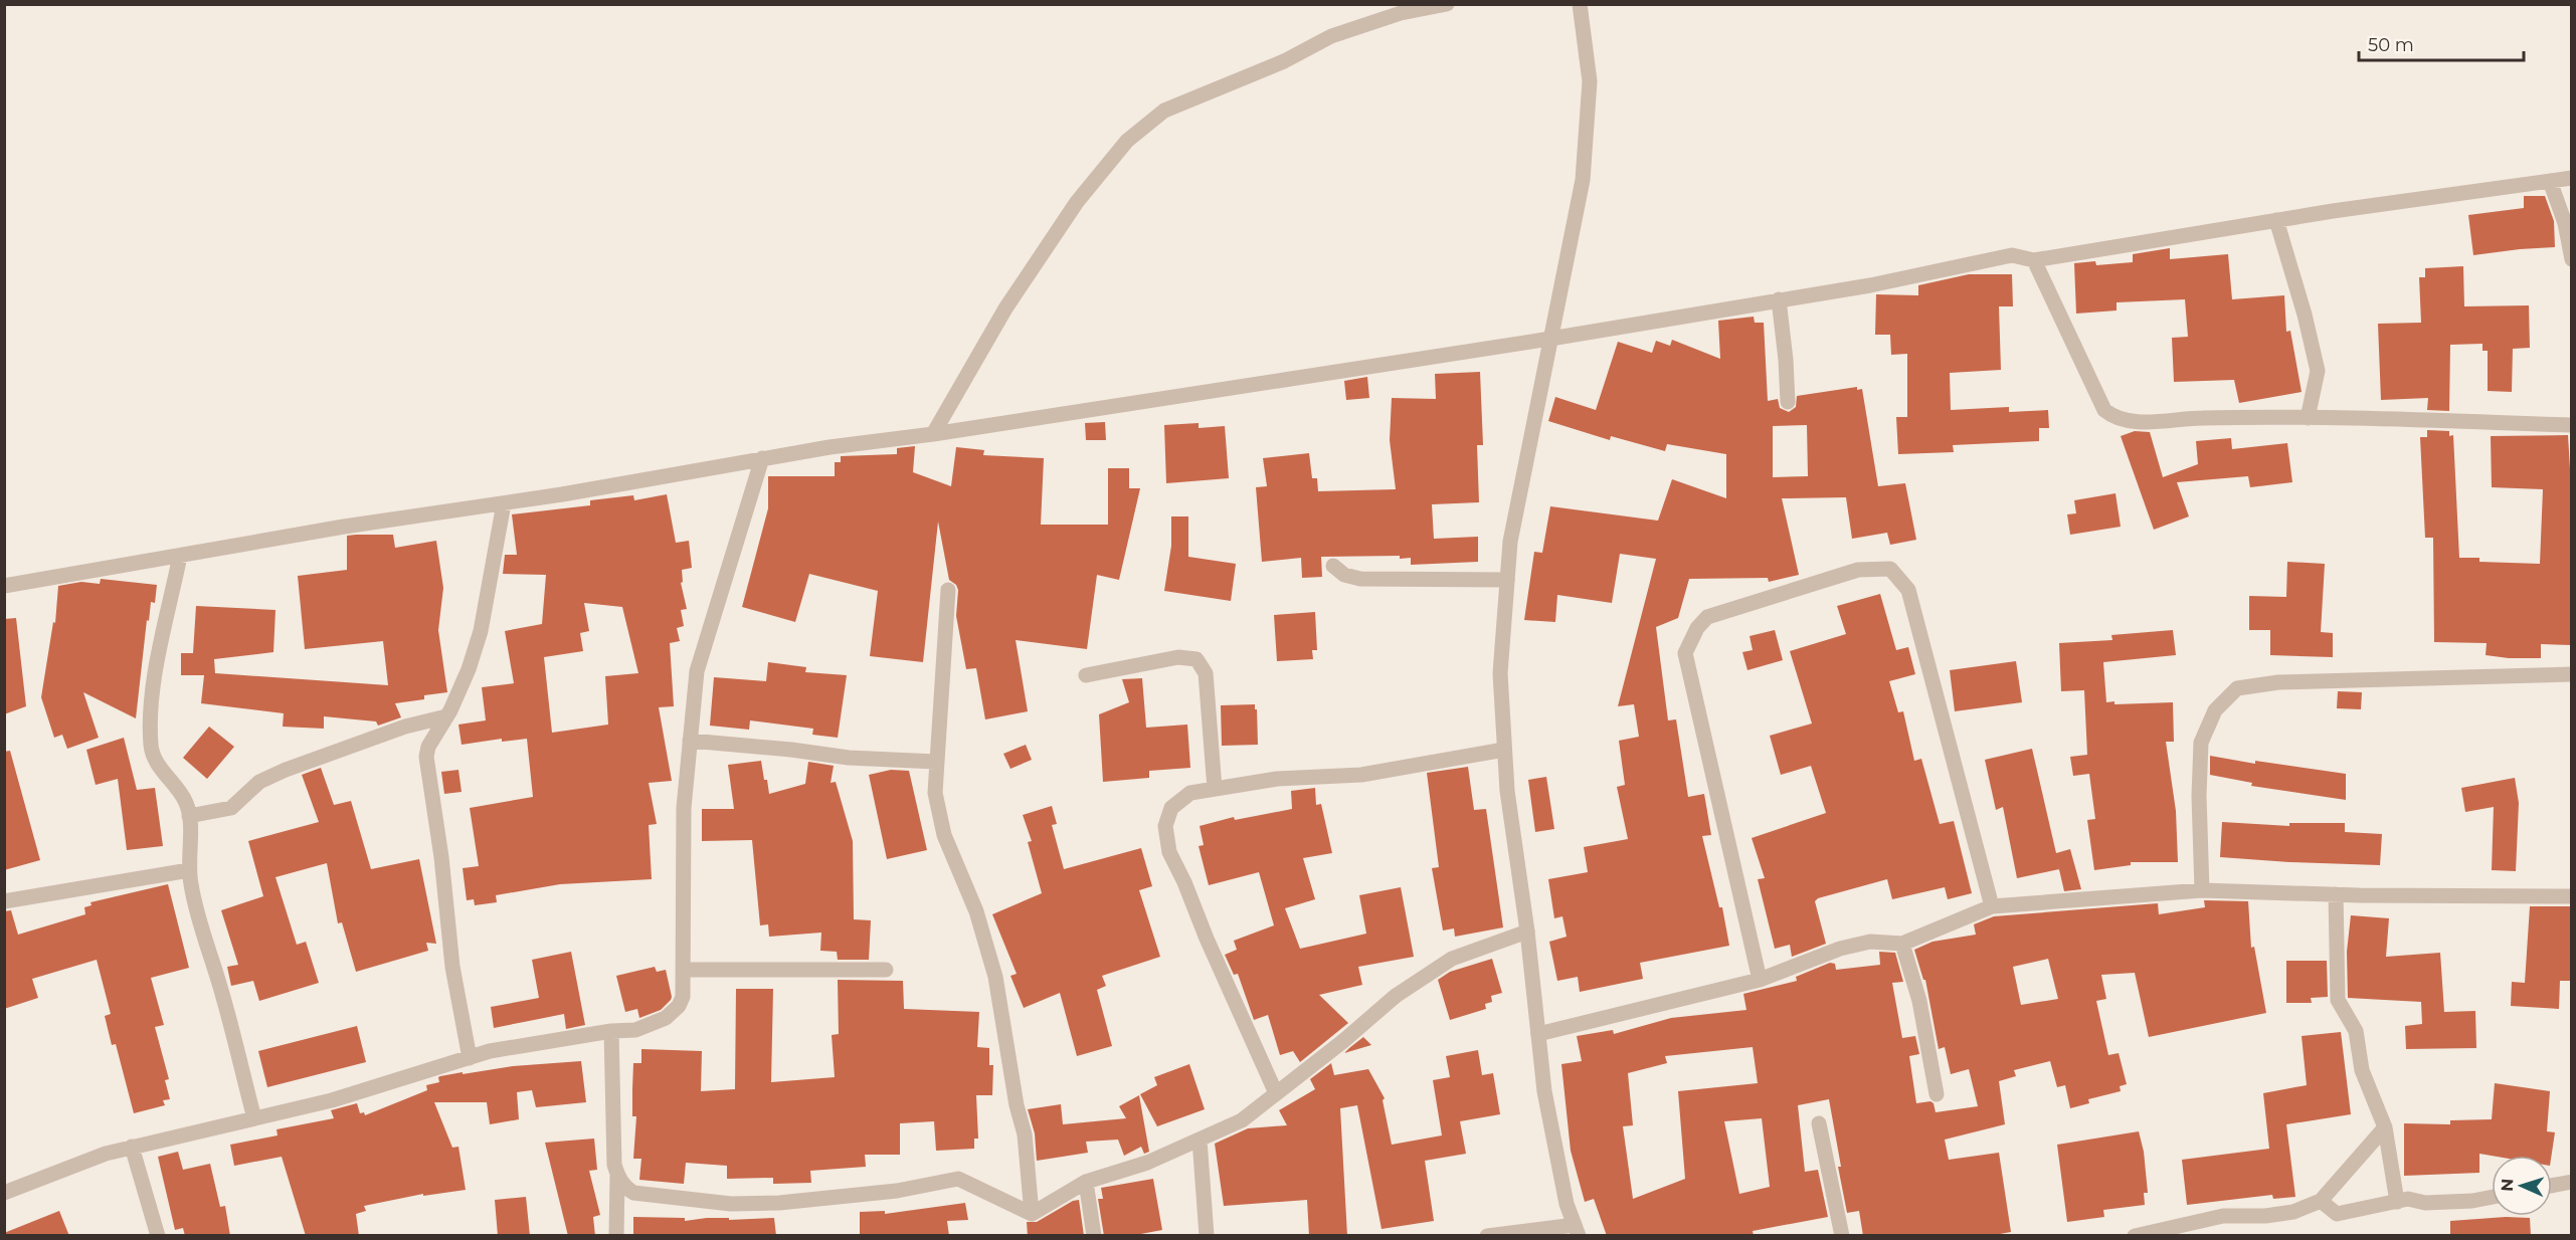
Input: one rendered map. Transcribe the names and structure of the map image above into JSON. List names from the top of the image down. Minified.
{"scale_bar":"50 m","north":"left"}
